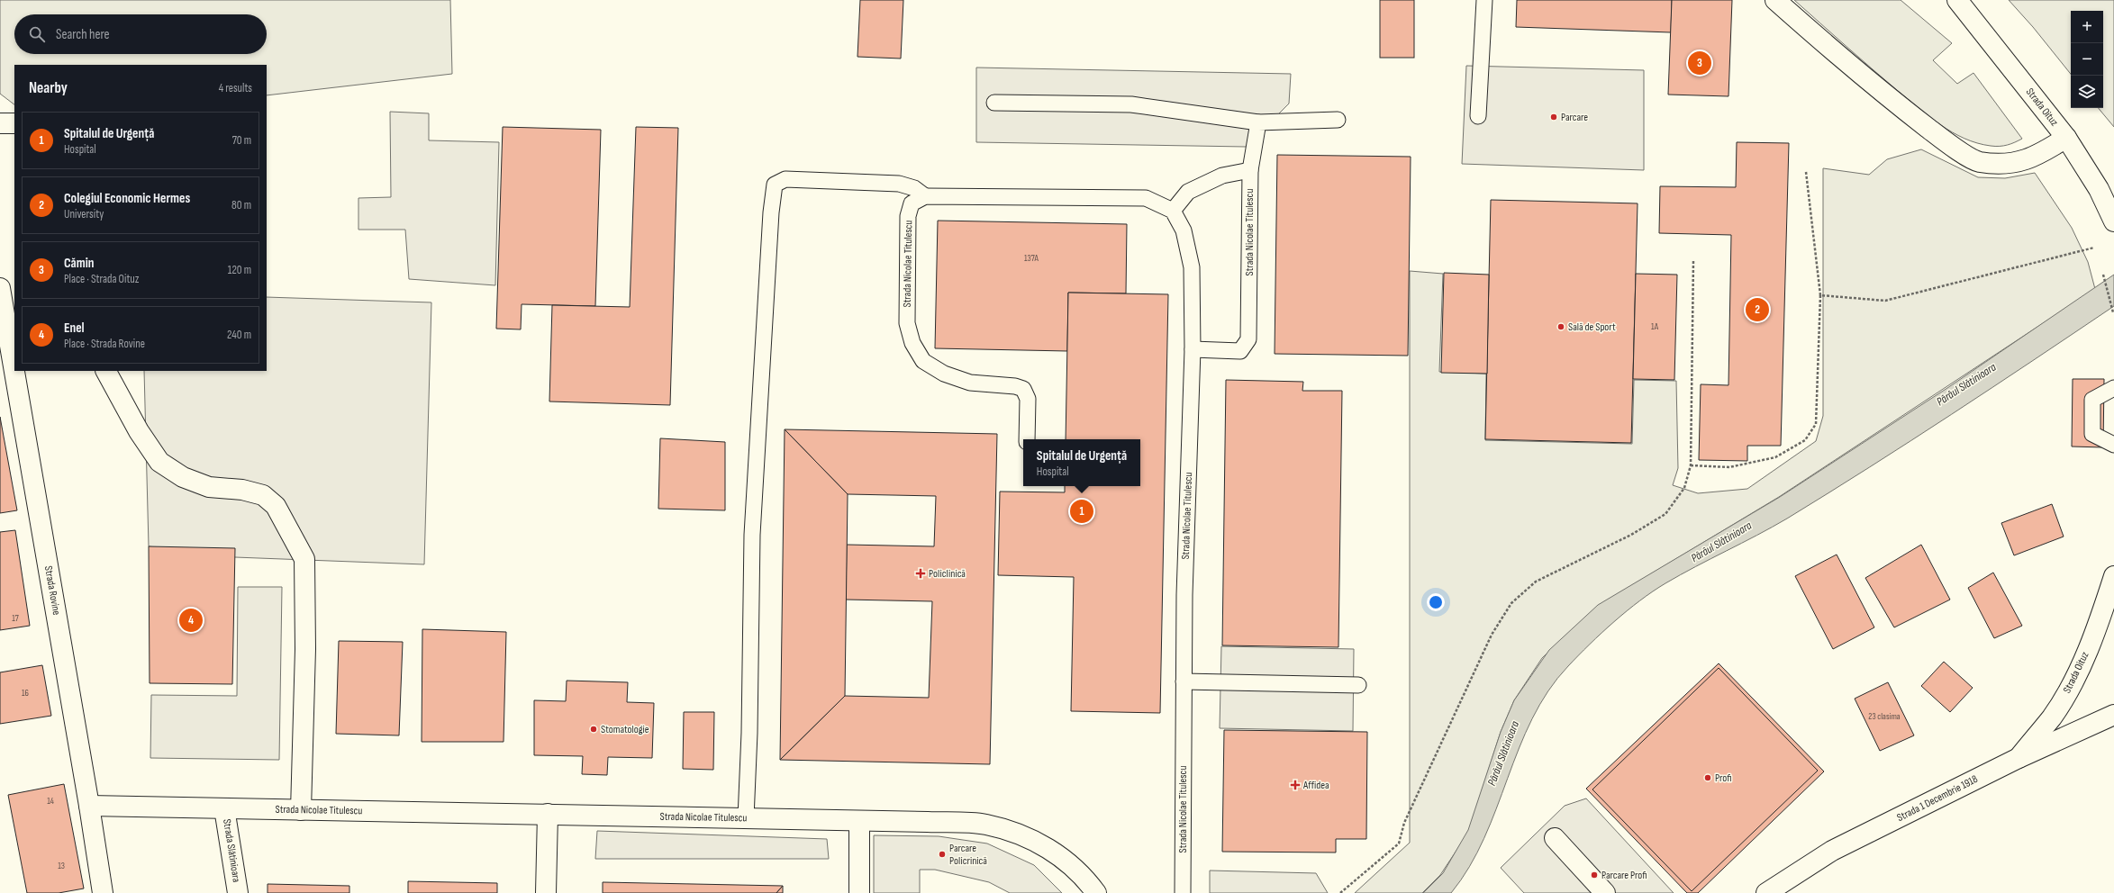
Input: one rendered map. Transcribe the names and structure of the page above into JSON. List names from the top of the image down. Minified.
{"streets":{"street":["Strada Oituz","Strada Nicolae Titulescu","Strada Rovine","Strada 1 Decembrie 1918","Strada Slătinioara"]},"crossings":[["Strada Oituz","Strada 1 Decembrie 1918"],["Strada Nicolae Titulescu","Strada Rovine"],["Strada Nicolae Titulescu","Strada Slătinioara"]],"water":["Pârâul Slătinioara"],"places":{"other":["Parcare","Sală de Sport","Stomatologie","Profi","Parcare Policrinică","Parcare Profi"],"health":["Policlinică","Affidea"]},"house_numbers":["137A","1A","17","16","23 clasima","14","13"],"page":{"map_buttons":["+","−"],"search":"Search here","pins":["3","2","1","4"],"heading":["Nearby","4 results"],"list":[{"mark":"1","name":"Spitalul de Urgență","note":"Hospital","value":"70 m"},{"mark":"2","name":"Colegiul Economic Hermes","note":"University","value":"80 m"},{"mark":"3","name":"Cămin","note":"Place · Strada Oituz","value":"120 m"},{"mark":"4","name":"Enel","note":"Place · Strada Rovine","value":"240 m"}],"popup":["Spitalul de Urgență","Hospital"]}}
